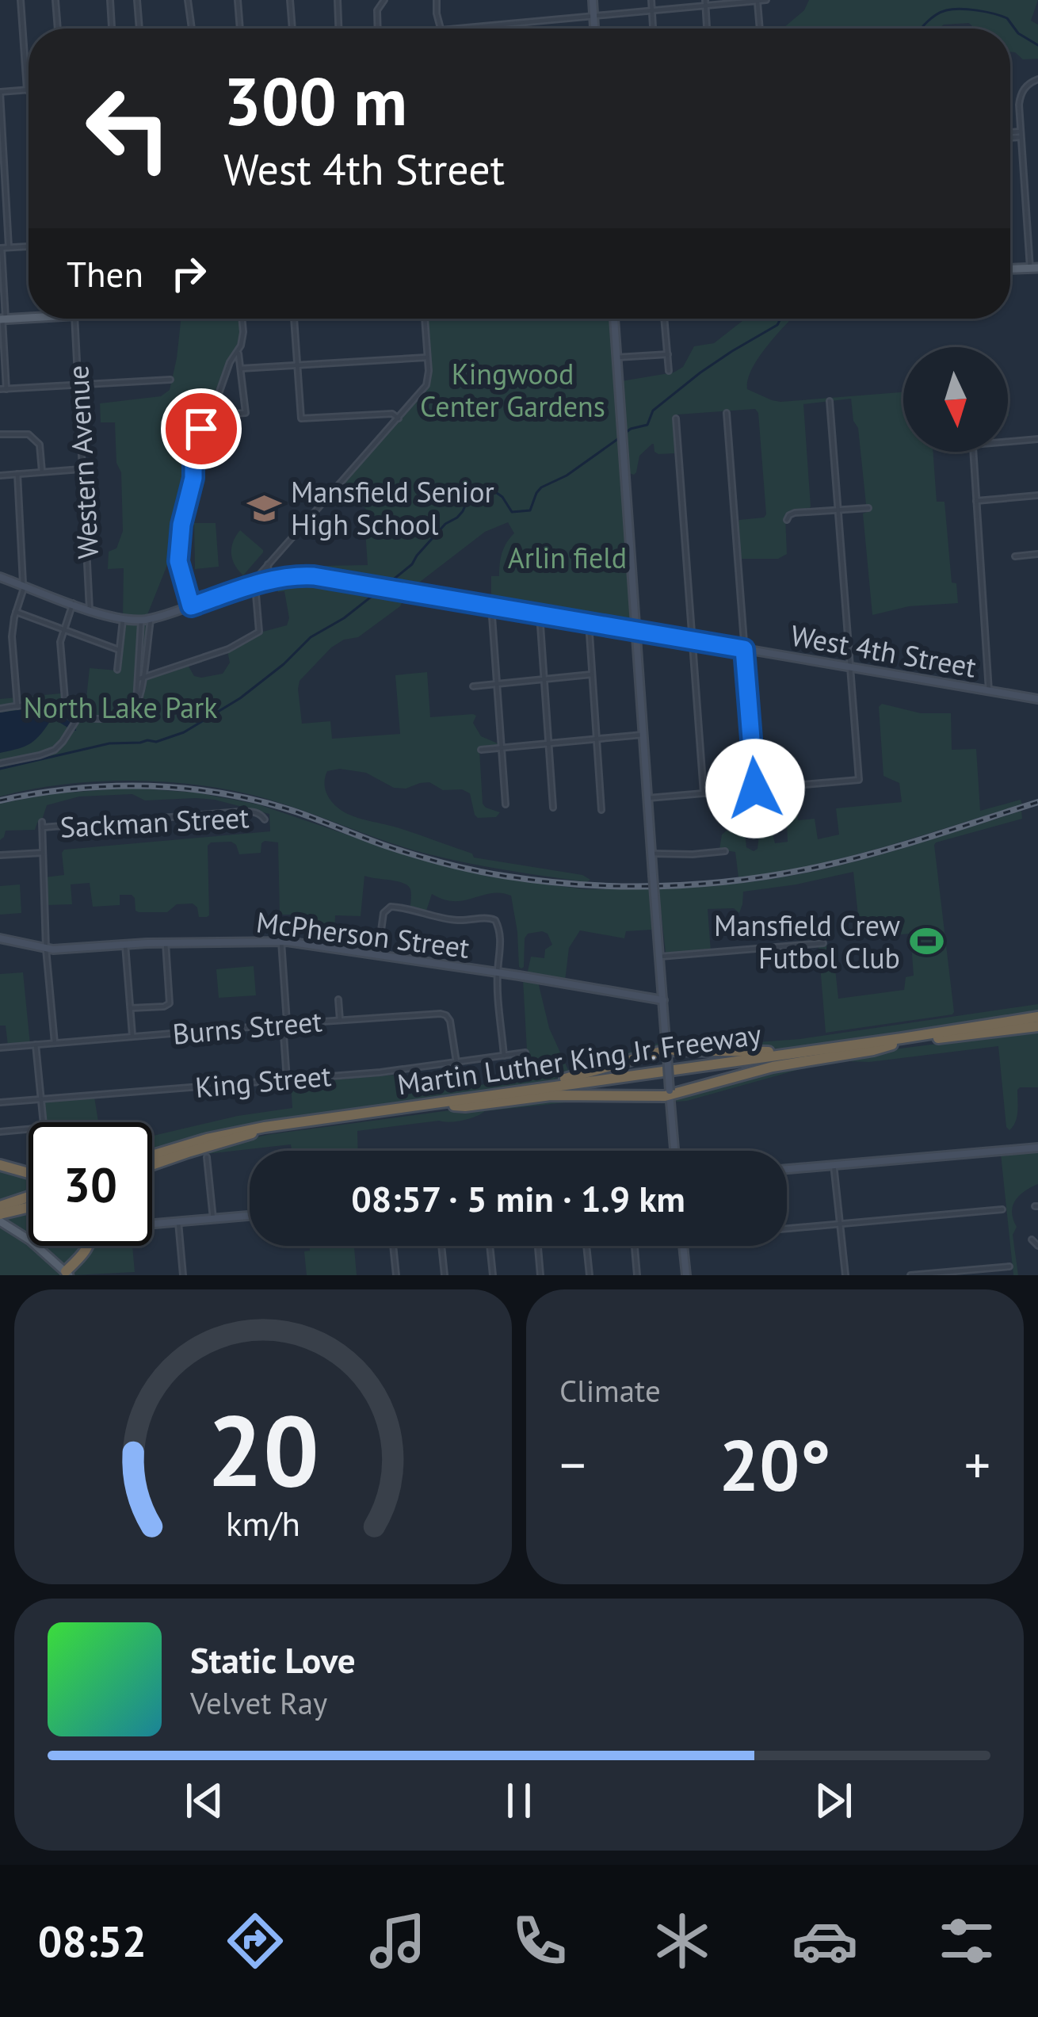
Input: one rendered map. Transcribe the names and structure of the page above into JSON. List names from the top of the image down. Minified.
{"streets":{"highway":["Martin Luther King Jr. Freeway"],"main road":["West 4th Street","McPherson Street"],"street":["Western Avenue","Sackman Street","Burns Street","King Street"]},"crossings":[["Western Avenue","West 4th Street"],["Burns Street","King Street"]],"parks":["Kingwood Center Gardens","Arlin field","North Lake Park"],"places":{"school or university":["Mansfield Senior High School"],"sports":["Mansfield Crew Futbol Club"]},"north":"bottom","page":{"turn":["300 m","West 4th Street"],"then":"Then","limit":"30","trip":"08:57 · 5 min · 1.9 km","tile":"Climate","heat":["−","20°","+"],"song":["Static Love","Velvet Ray"],"tabs":"08:52","gauge":["20","km/h"]}}
